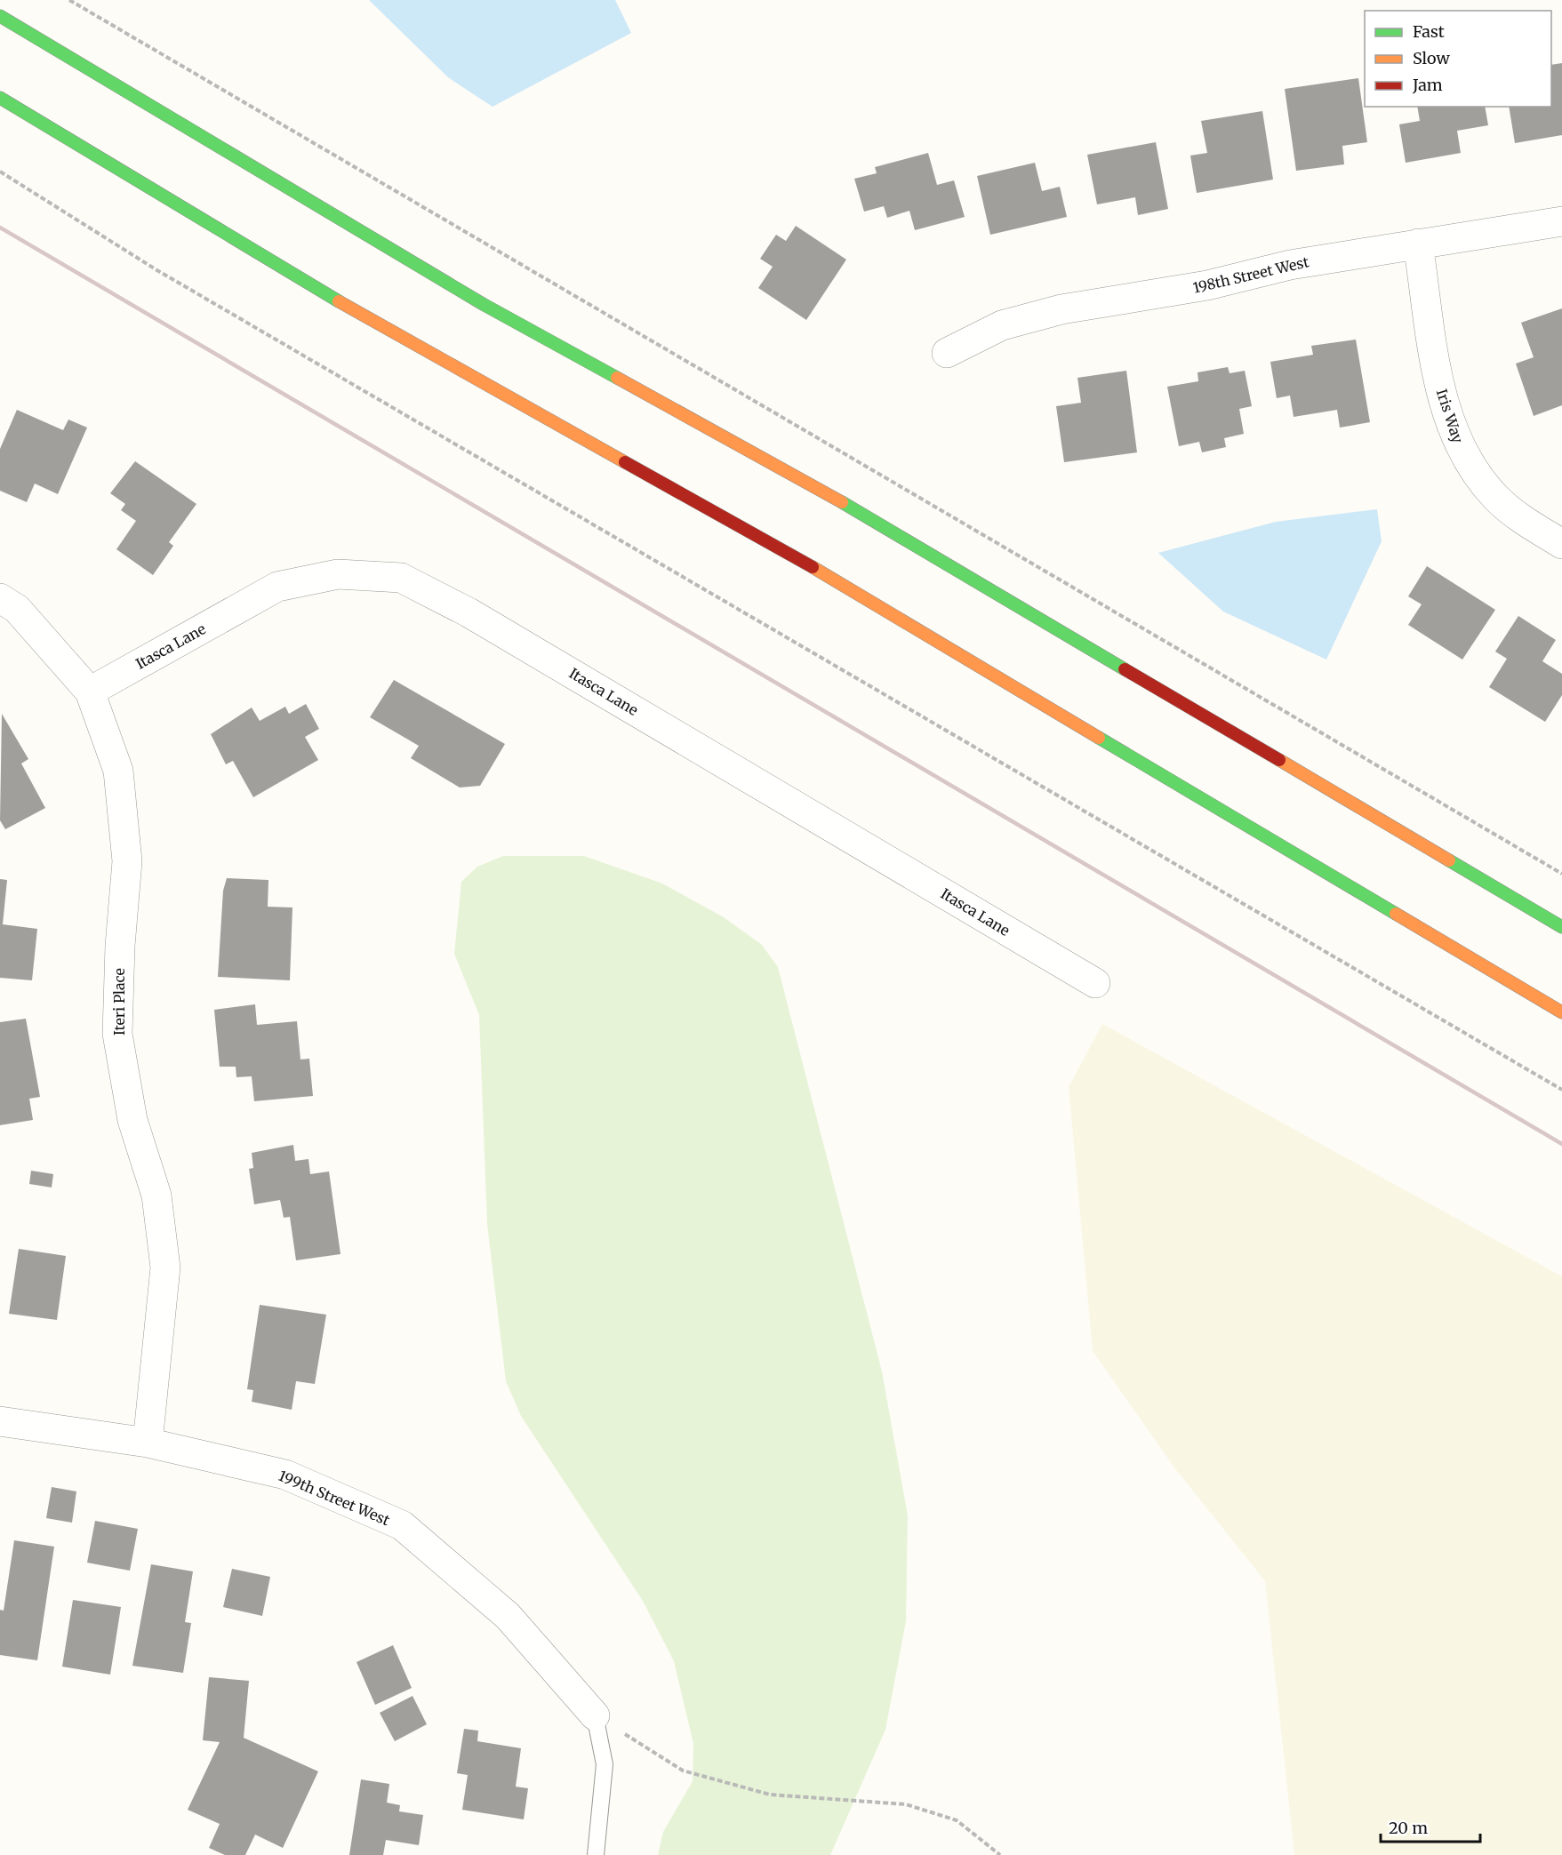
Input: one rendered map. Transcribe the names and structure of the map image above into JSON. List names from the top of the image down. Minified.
{"streets":{"street":["198th Street West","Iris Way","Itasca Lane","Iteri Place","199th Street West"]},"crossings":[["198th Street West","Iris Way"],["Itasca Lane","Iteri Place"],["Iteri Place","199th Street West"]],"legend":["Fast","Slow","Jam"],"scale_bar":"20 m"}
